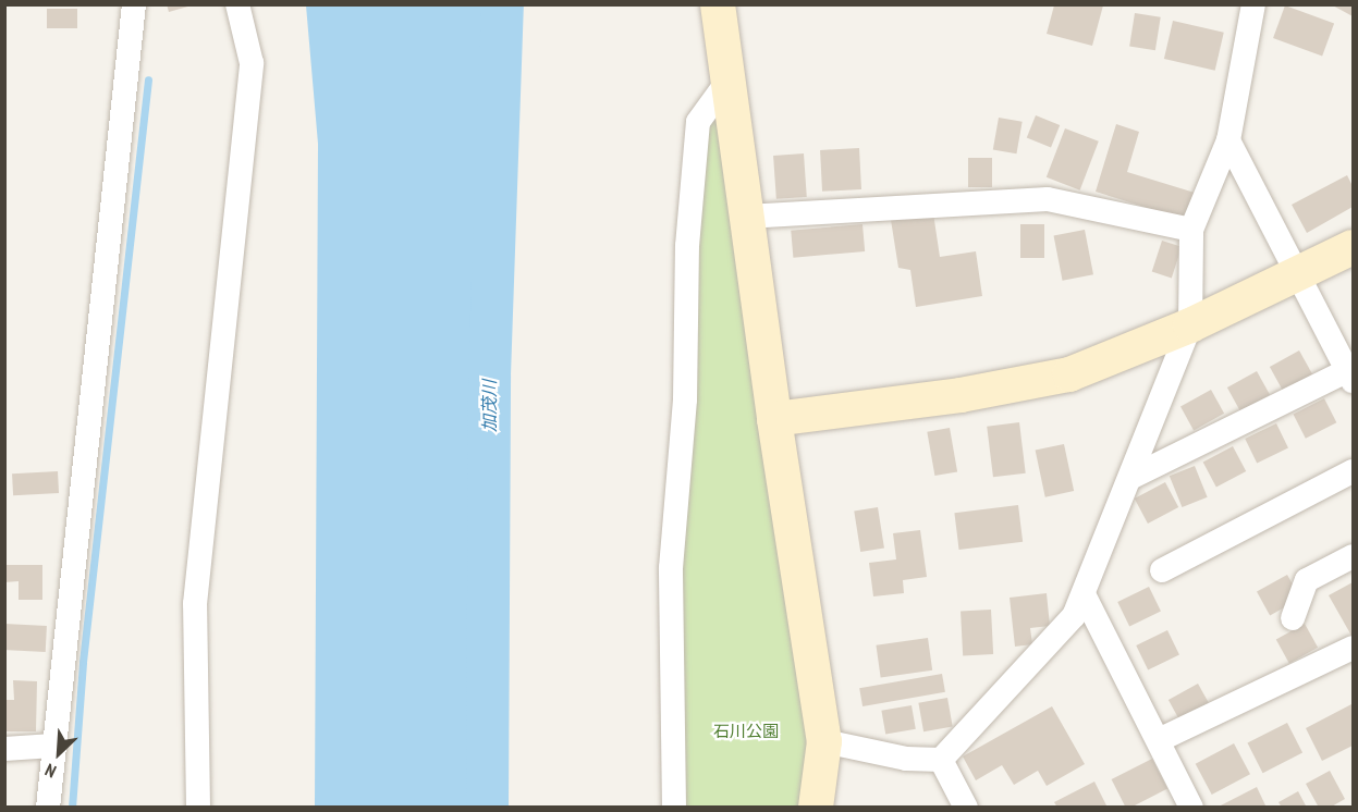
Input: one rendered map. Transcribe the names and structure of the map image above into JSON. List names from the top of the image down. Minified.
{"water":["加茂川"],"parks":["石川公園"],"north":"bottom left"}
